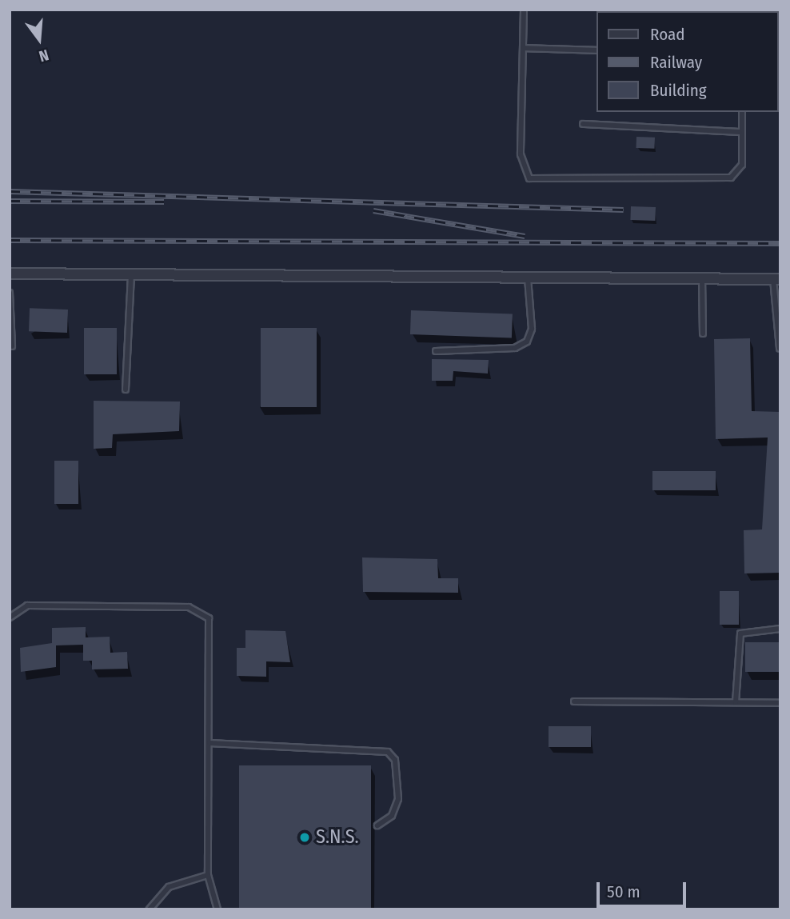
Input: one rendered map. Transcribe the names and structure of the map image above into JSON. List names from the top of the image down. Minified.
{"places":["S.N.S."],"legend":["Road","Railway","Building"],"scale_bar":"50 m","north":"bottom"}
